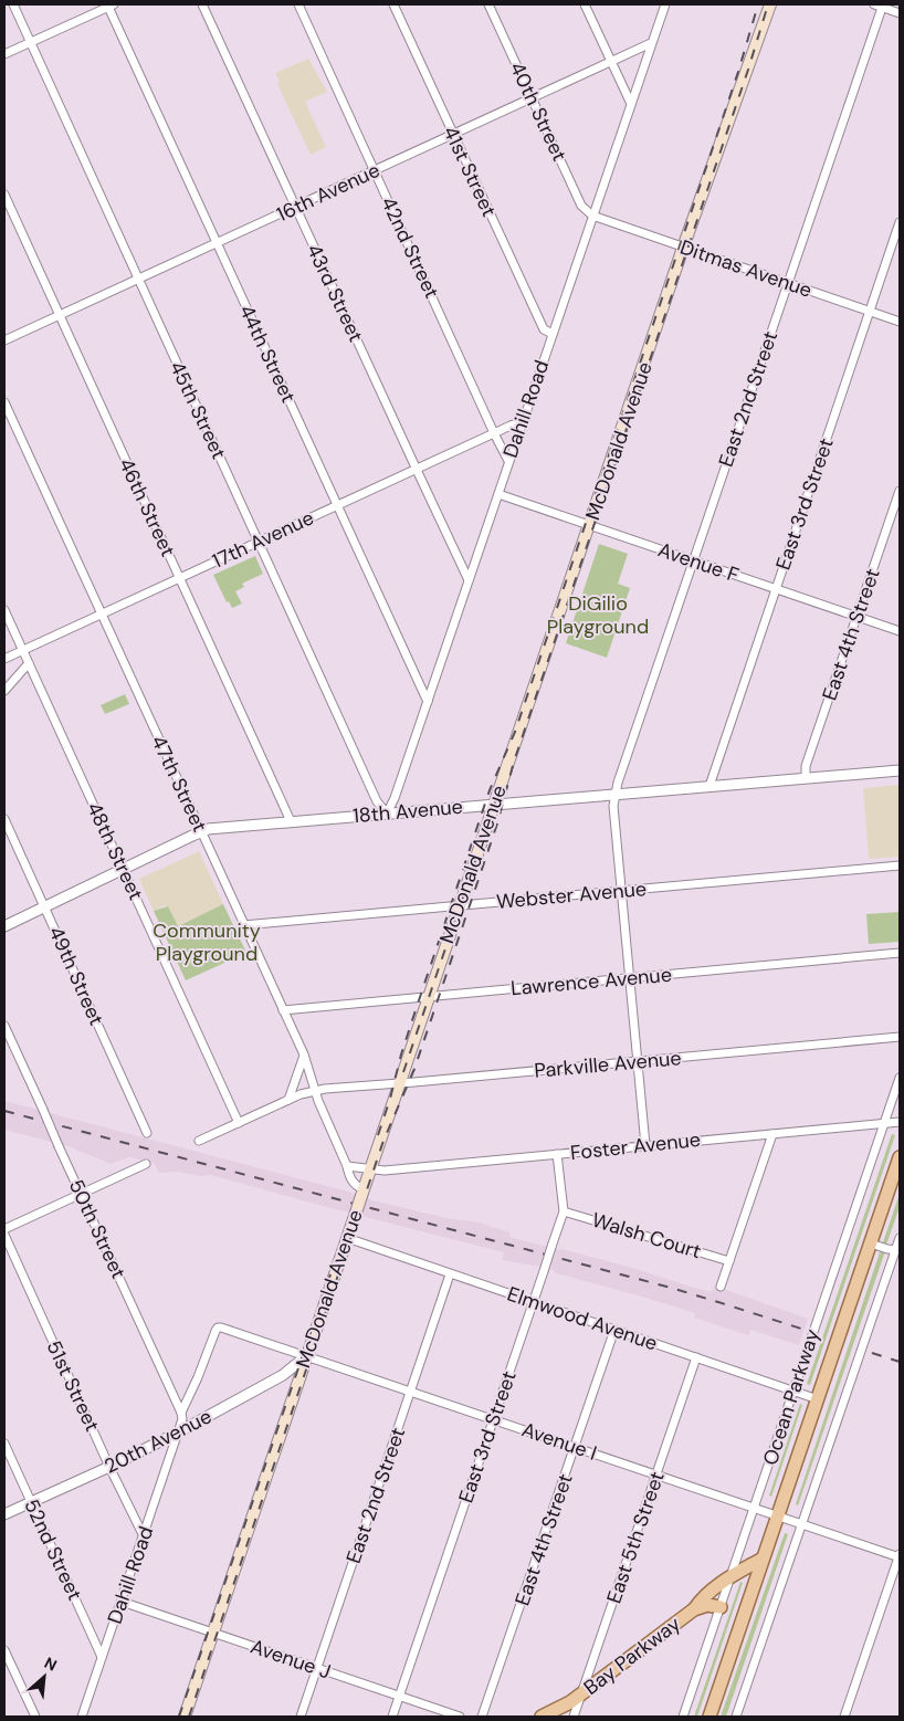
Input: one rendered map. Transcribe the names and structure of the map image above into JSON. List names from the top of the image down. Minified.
{"streets":{"main road":["McDonald Avenue","Ocean Parkway","Bay Parkway"],"street":["40th Street","41st Street","16th Avenue","42nd Street","Ditmas Avenue","43rd Street","44th Street","East 2nd Street","Dahill Road","45th Street","East 3rd Street","46th Street","17th Avenue","Avenue F","East 4th Street","47th Street","18th Avenue","48th Street","Webster Avenue","49th Street","Lawrence Avenue","Parkville Avenue","Foster Avenue","50th Street","Walsh Court","Elmwood Avenue","51st Street","20th Avenue","Avenue I","East 5th Street","52nd Street","Avenue J"]},"crossings":[["40th Street","16th Avenue"],["40th Street","Ditmas Avenue"],["40th Street","Dahill Road"],["41st Street","16th Avenue"],["41st Street","Dahill Road"],["16th Avenue","42nd Street"],["16th Avenue","43rd Street"],["16th Avenue","44th Street"],["16th Avenue","Dahill Road"],["16th Avenue","45th Street"],["16th Avenue","46th Street"],["42nd Street","Dahill Road"],["42nd Street","17th Avenue"],["Ditmas Avenue","East 2nd Street"],["Ditmas Avenue","Dahill Road"],["Ditmas Avenue","McDonald Avenue"],["Ditmas Avenue","East 3rd Street"],["43rd Street","Dahill Road"],["43rd Street","17th Avenue"],["44th Street","Dahill Road"],["44th Street","17th Avenue"],["East 2nd Street","Avenue F"],["East 2nd Street","18th Avenue"],["East 2nd Street","Webster Avenue"],["East 2nd Street","Lawrence Avenue"],["East 2nd Street","Parkville Avenue"],["East 2nd Street","Foster Avenue"],["East 2nd Street","Elmwood Avenue"],["East 2nd Street","Avenue I"],["East 2nd Street","Avenue J"],["Dahill Road","45th Street"],["Dahill Road","17th Avenue"],["Dahill Road","Avenue F"],["Dahill Road","18th Avenue"],["Dahill Road","51st Street"],["Dahill Road","20th Avenue"],["Dahill Road","52nd Street"],["Dahill Road","Avenue J"],["45th Street","17th Avenue"],["45th Street","18th Avenue"],["McDonald Avenue","Avenue F"],["McDonald Avenue","47th Street"],["McDonald Avenue","18th Avenue"],["McDonald Avenue","Webster Avenue"],["McDonald Avenue","Lawrence Avenue"],["McDonald Avenue","Parkville Avenue"],["McDonald Avenue","Foster Avenue"],["McDonald Avenue","Elmwood Avenue"],["McDonald Avenue","20th Avenue"],["McDonald Avenue","Avenue I"],["McDonald Avenue","Avenue J"],["East 3rd Street","Avenue F"],["East 3rd Street","18th Avenue"],["East 3rd Street","Foster Avenue"],["East 3rd Street","Walsh Court"],["East 3rd Street","Elmwood Avenue"],["East 3rd Street","Avenue I"],["East 3rd Street","Avenue J"],["46th Street","17th Avenue"],["46th Street","18th Avenue"],["17th Avenue","47th Street"],["17th Avenue","48th Street"],["Avenue F","East 4th Street"],["East 4th Street","18th Avenue"],["East 4th Street","Elmwood Avenue"],["East 4th Street","Avenue I"],["47th Street","18th Avenue"],["47th Street","Webster Avenue"],["47th Street","Lawrence Avenue"],["47th Street","Parkville Avenue"],["18th Avenue","48th Street"],["18th Avenue","49th Street"],["48th Street","Parkville Avenue"],["Foster Avenue","Ocean Parkway"],["50th Street","Avenue I"],["Elmwood Avenue","Ocean Parkway"],["Elmwood Avenue","East 5th Street"],["51st Street","20th Avenue"],["Ocean Parkway","Avenue I"],["Ocean Parkway","Bay Parkway"],["20th Avenue","Avenue I"],["20th Avenue","52nd Street"],["Avenue I","East 5th Street"],["East 5th Street","Bay Parkway"]],"parks":["DiGilio Playground","Community Playground"],"north":"top right"}
